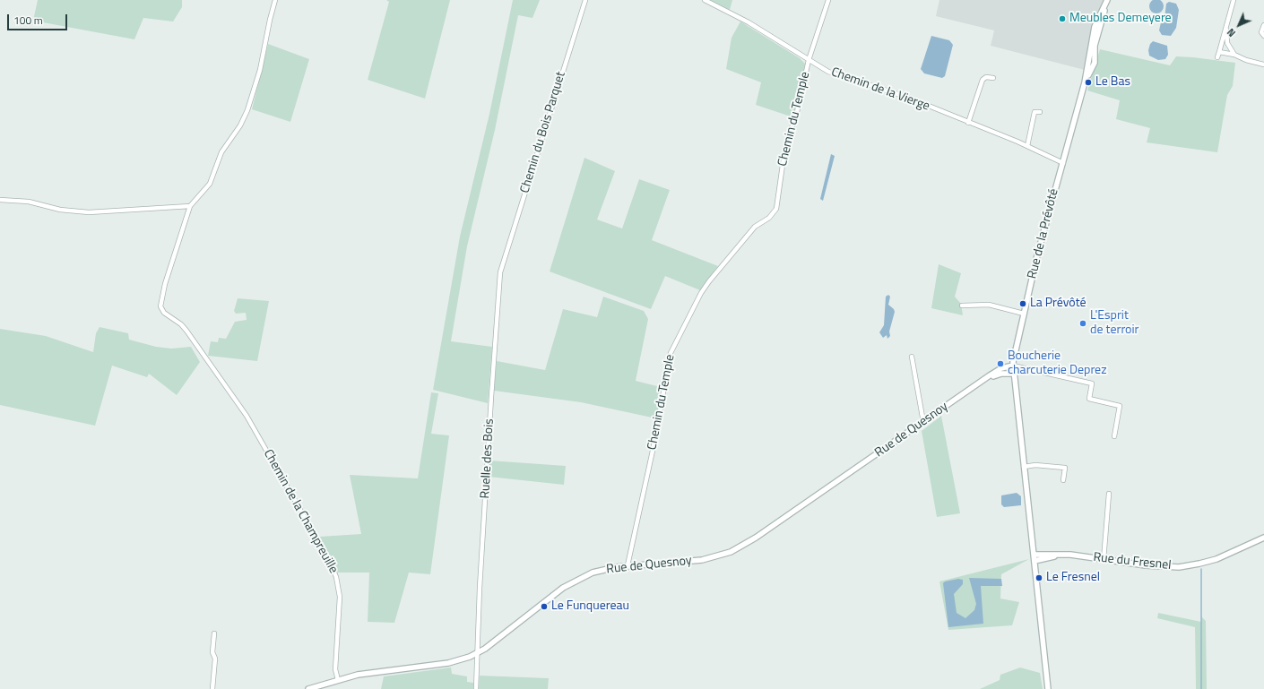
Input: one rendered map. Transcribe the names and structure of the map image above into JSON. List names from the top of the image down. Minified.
{"streets":{"street":["Chemin de la Vierge","Chemin du Temple","Chemin du Bois Parquet","Rue de la Prévôté","Rue de Quesnoy","Ruelle des Bois","Chemin de la Champreuille","Rue du Fresnel"]},"crossings":[["Chemin de la Vierge","Chemin du Temple"],["Chemin de la Vierge","Rue de la Prévôté"],["Chemin du Temple","Rue de Quesnoy"],["Chemin du Bois Parquet","Ruelle des Bois"],["Rue de la Prévôté","Rue de Quesnoy"],["Rue de la Prévôté","Rue du Fresnel"],["Rue de Quesnoy","Ruelle des Bois"],["Rue de Quesnoy","Chemin de la Champreuille"]],"places":["Meubles Demeyere","Le Bas","La Prévôté","L'Esprit de terroir","Boucherie charcuterie Deprez","Le Fresnel","Le Funquereau"],"scale_bar":"100 m","north":"bottom left"}
